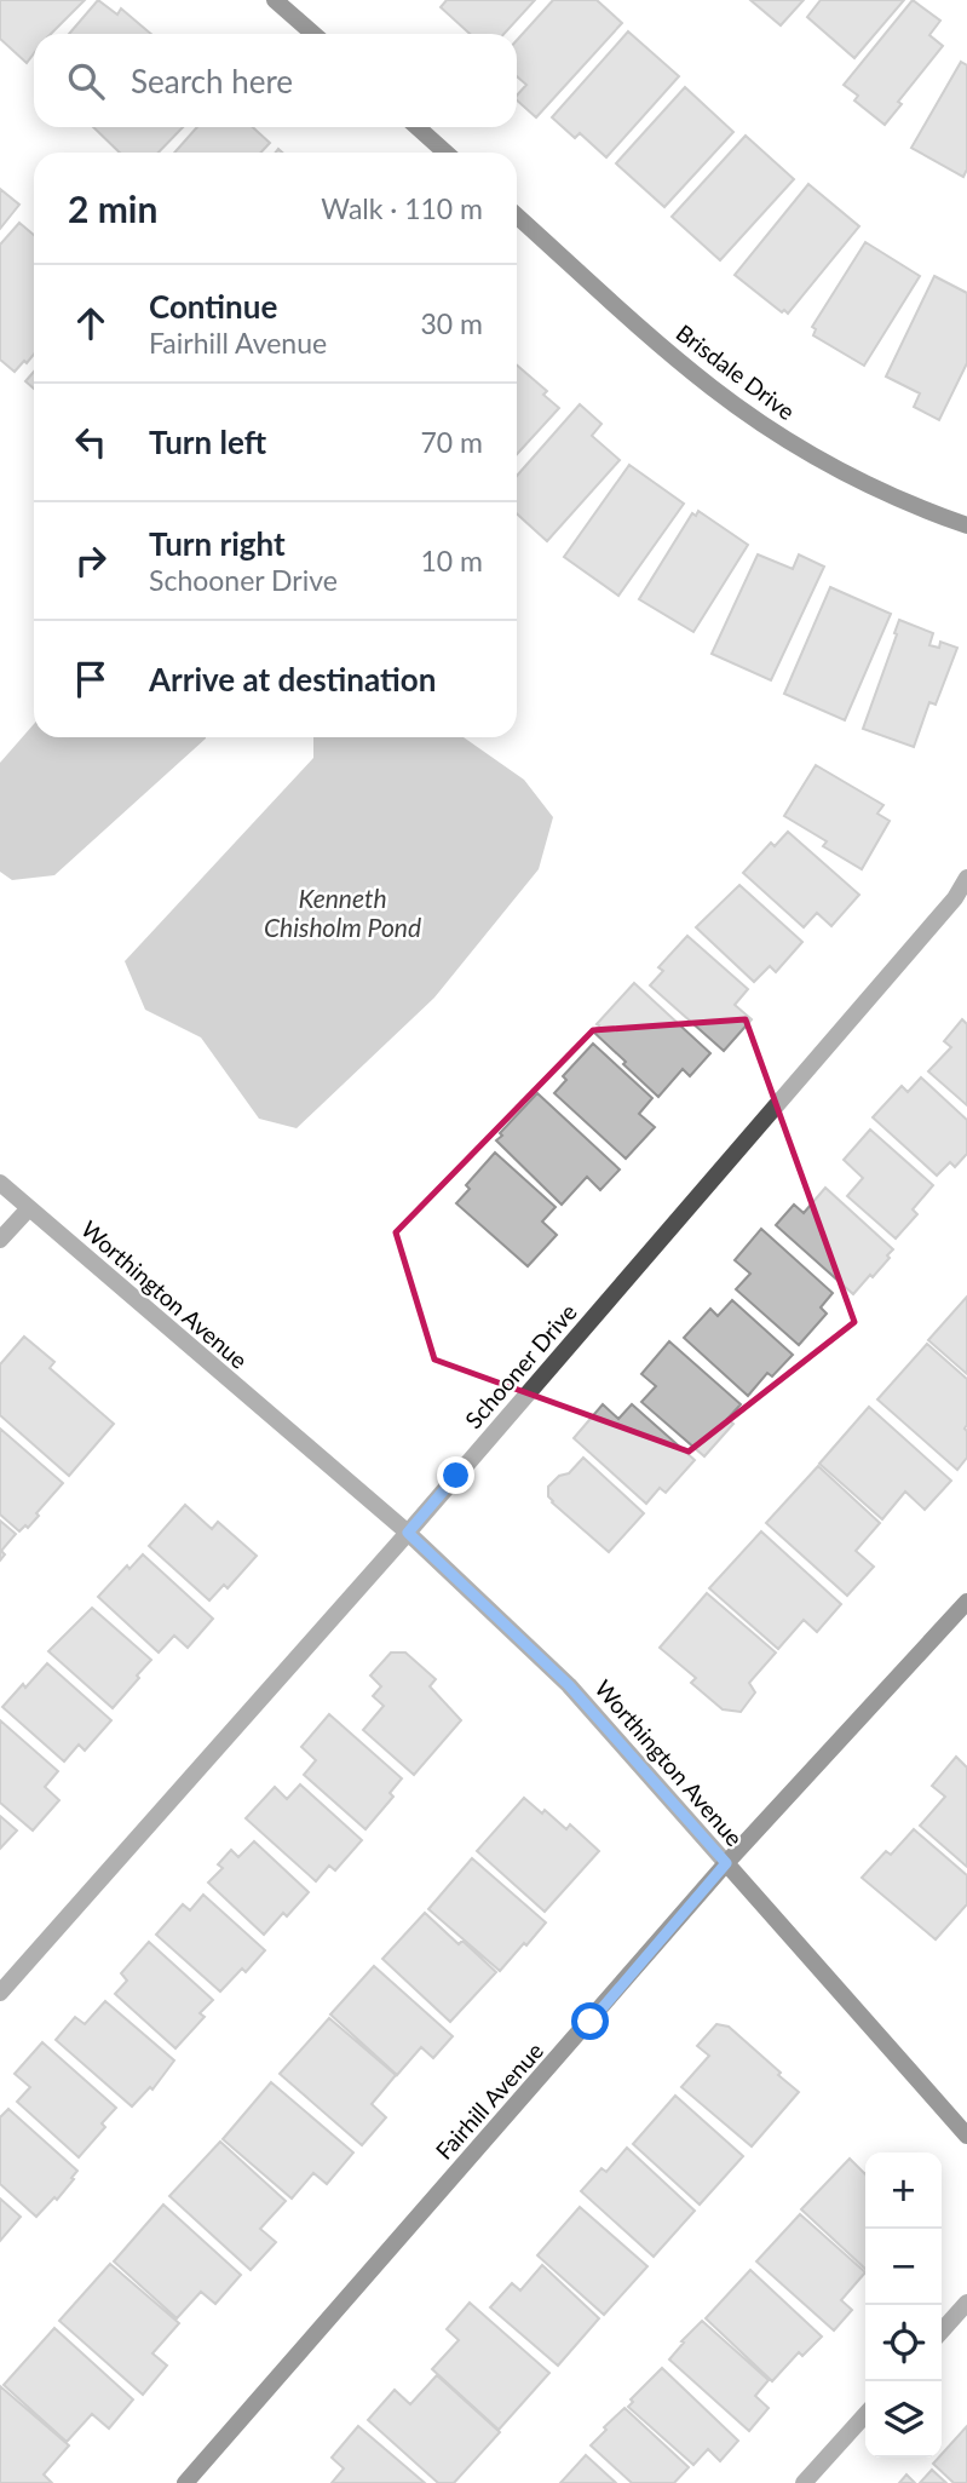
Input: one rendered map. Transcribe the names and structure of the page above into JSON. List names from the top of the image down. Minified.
{"streets":{"street":["Brisdale Drive","Worthington Avenue","Schooner Drive","Fairhill Avenue"]},"crossings":[["Worthington Avenue","Schooner Drive"],["Worthington Avenue","Fairhill Avenue"]],"water":["Kenneth Chisholm Pond"],"page":{"search":"Search here","heading":["2 min","Walk · 110 m"],"list":[["Continue","Fairhill Avenue","30 m"],["Turn left","70 m"],["Turn right","Schooner Drive","10 m"],"Arrive at destination"],"map_buttons":["+","−"]}}
